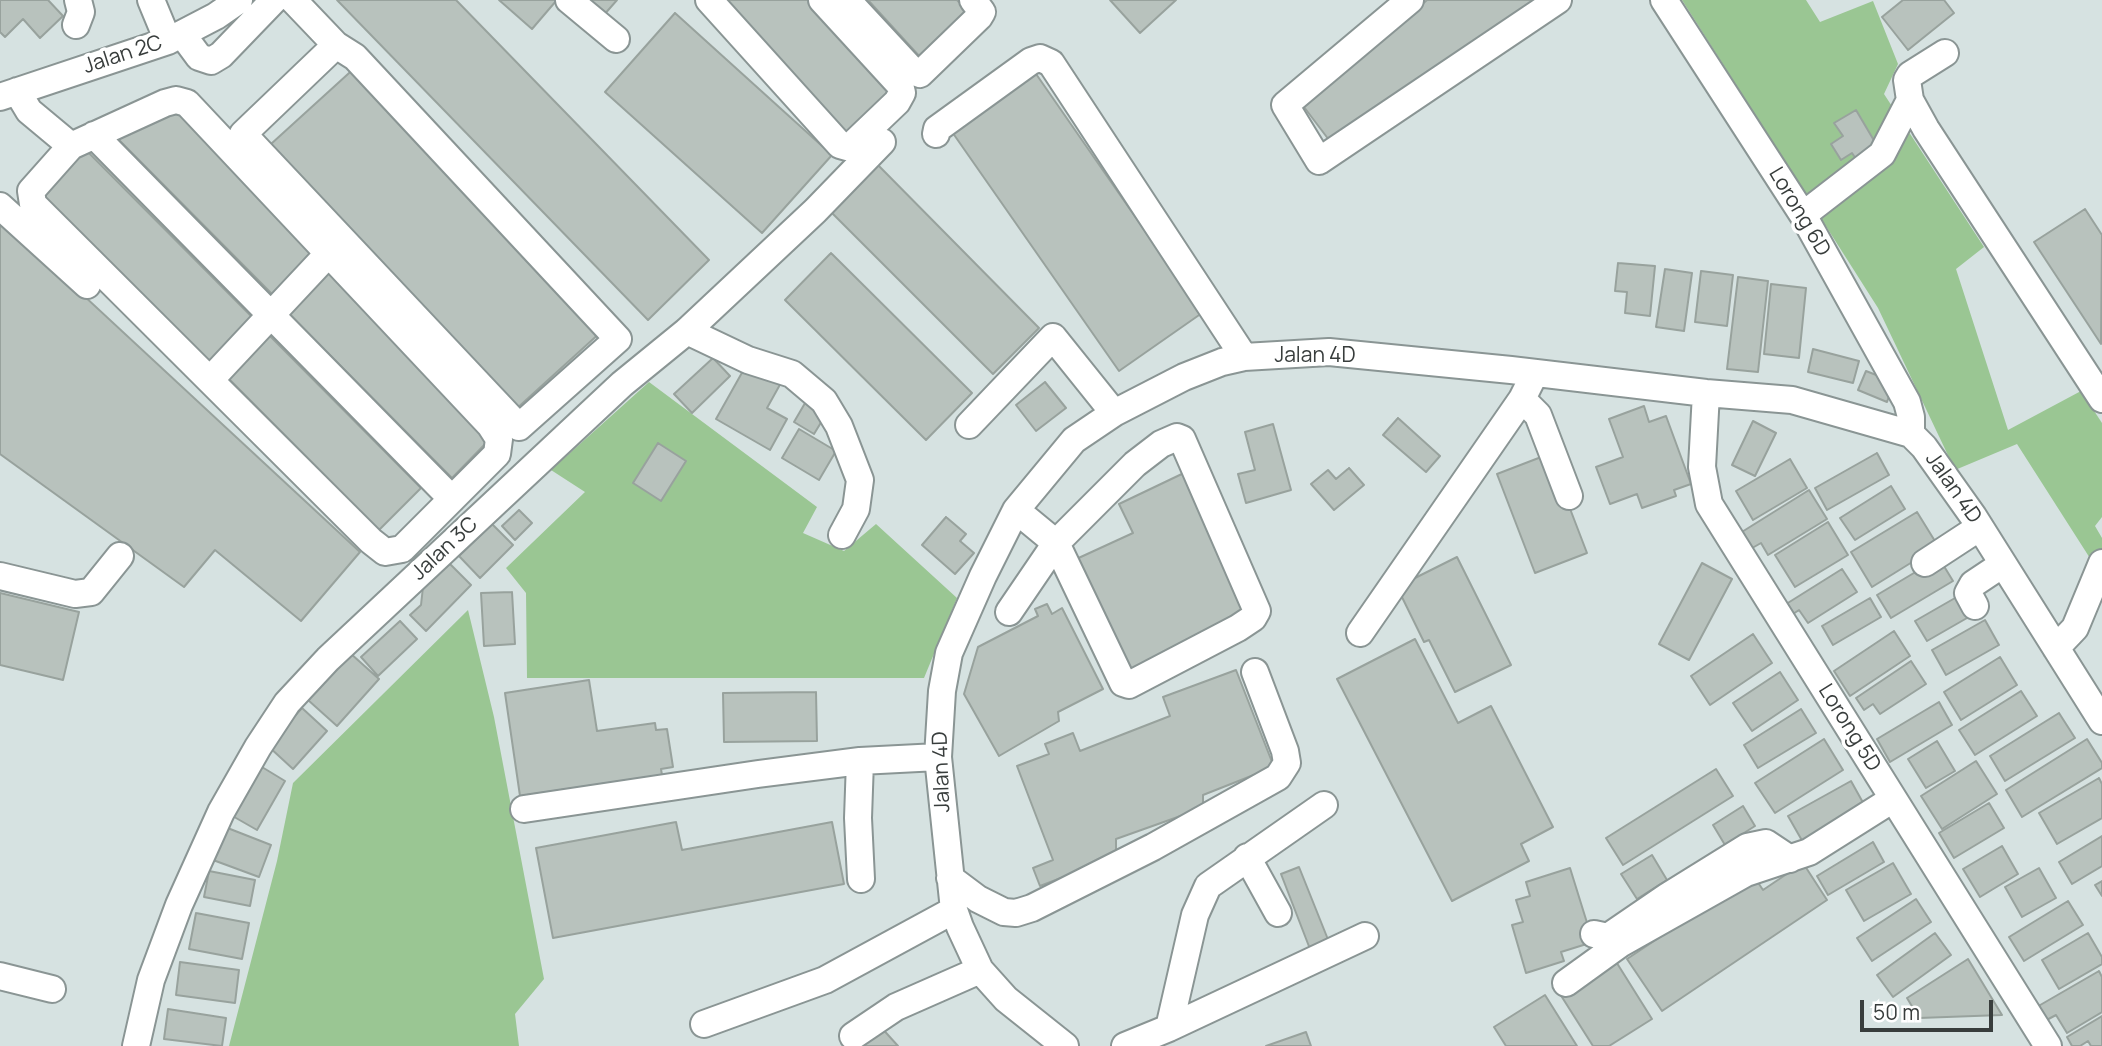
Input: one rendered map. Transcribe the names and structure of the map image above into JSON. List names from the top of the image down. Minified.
{"streets":{"street":["Jalan 2C","Lorong 6D","Jalan 4D","Jalan 3C","Lorong 5D"]},"crossings":[["Lorong 6D","Jalan 4D"],["Jalan 4D","Lorong 5D"]],"scale_bar":"50 m"}
